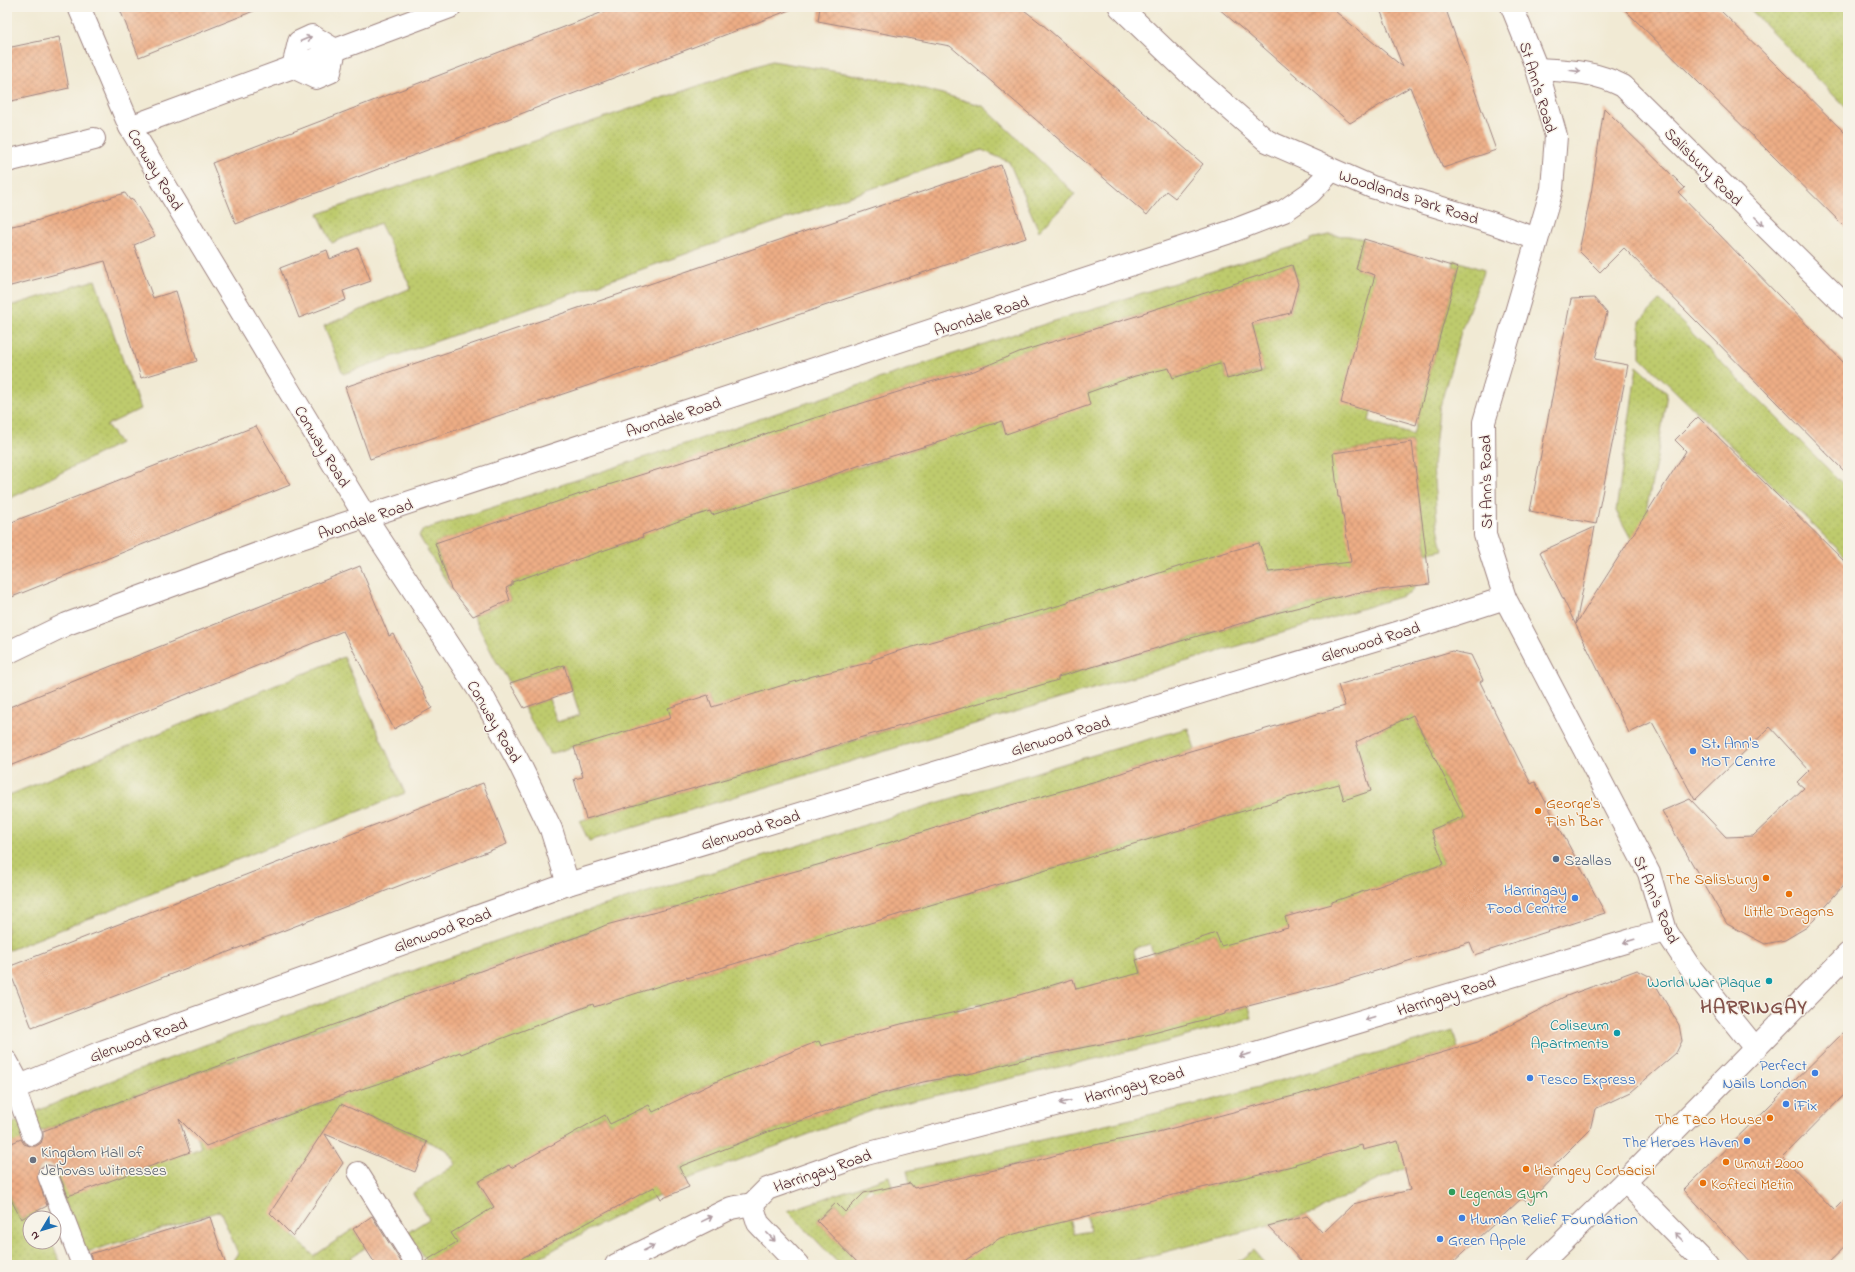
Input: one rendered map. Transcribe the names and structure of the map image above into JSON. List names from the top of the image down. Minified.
{"streets":{"street":["St Ann's Road","Salisbury Road","Conway Road","Woodlands Park Road","Avondale Road","Glenwood Road","Harringay Road"]},"crossings":[["St Ann's Road","Salisbury Road"],["St Ann's Road","Woodlands Park Road"],["St Ann's Road","Glenwood Road"],["St Ann's Road","Harringay Road"],["Conway Road","Avondale Road"],["Conway Road","Glenwood Road"],["Woodlands Park Road","Avondale Road"]],"one_way":["Salisbury Road","Harringay Road"],"districts":["HARRINGAY"],"places":["St. Ann's MOT Centre","George's Fish Bar","Szallas","The Salisbury","Little Dragons","Harringay Food Centre","World War Plaque","Coliseum Apartments","Perfect Nails London","Tesco Express","iFix","The Taco House","The Heroes Haven","Kingdom Hall of Jehovas Witnesses","Umut 2000","Haringey Corbacisi","Kofteci Metin","Legends Gym","Human Relief Foundation","Green Apple"],"north":"bottom left"}
